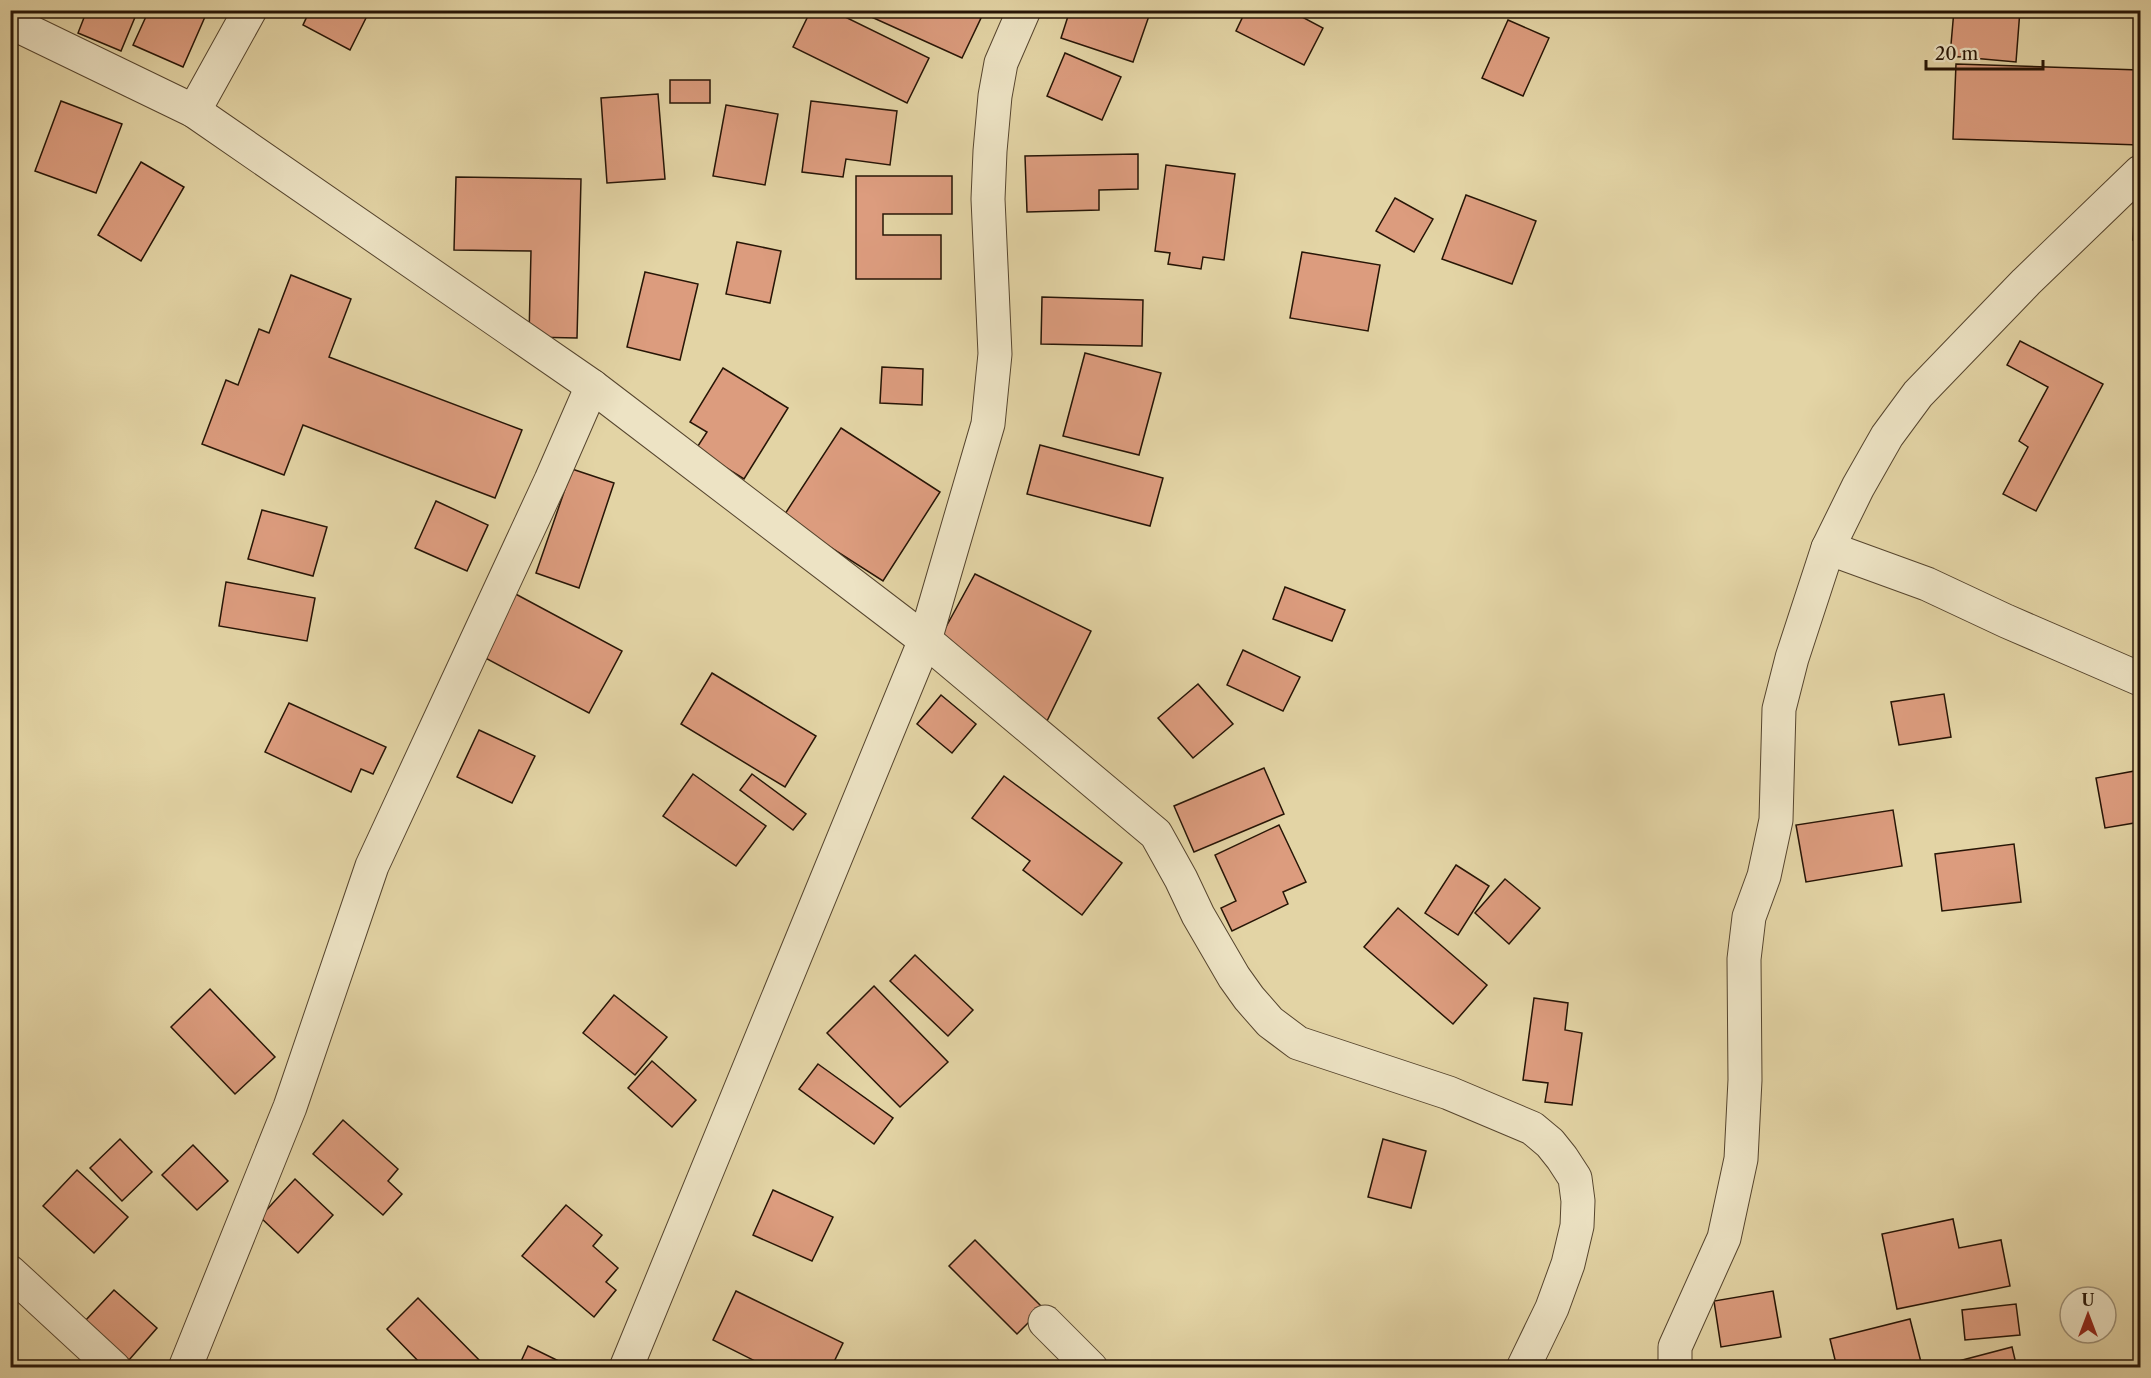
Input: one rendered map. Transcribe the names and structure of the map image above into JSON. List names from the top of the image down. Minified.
{"scale_bar":"20 m","north":"top"}
